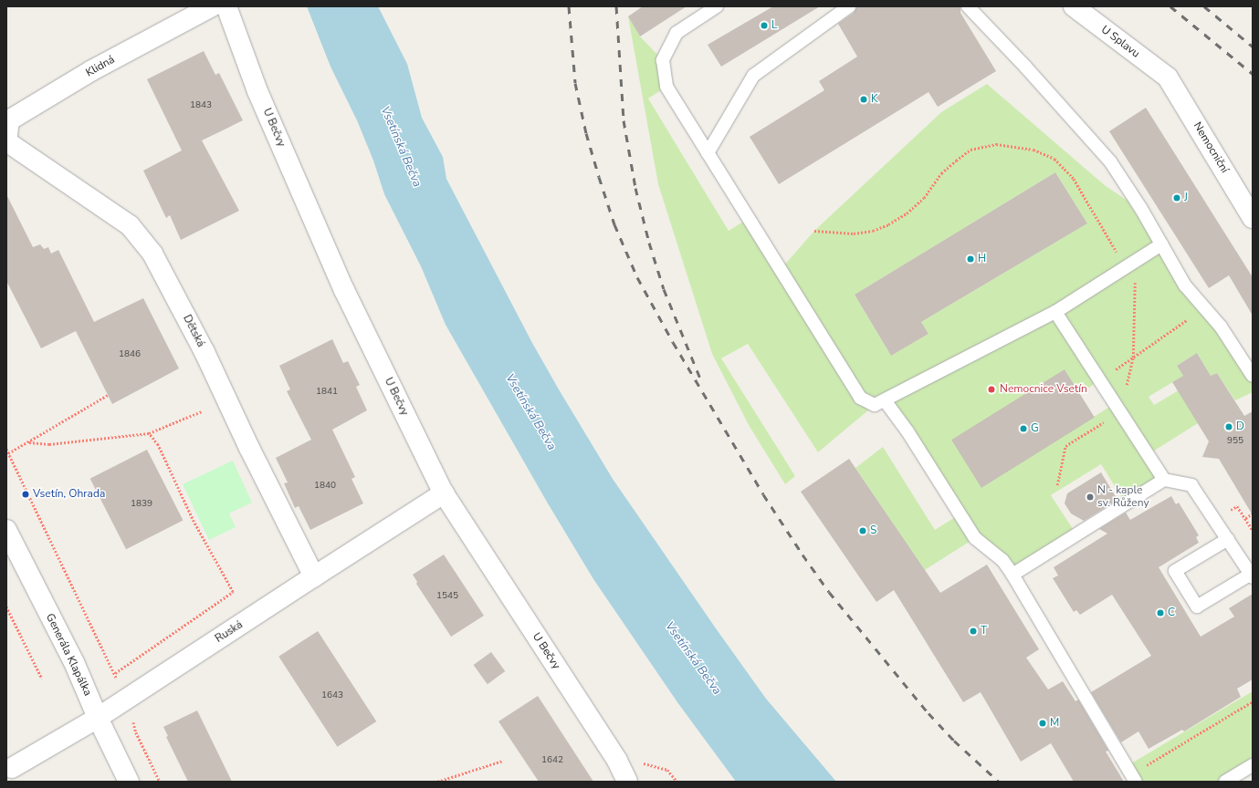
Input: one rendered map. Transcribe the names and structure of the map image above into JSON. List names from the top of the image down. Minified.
{"streets":{"street":["U Splavu","Klidná","U Bečvy","Nemocniční","Dětská","Ruská","Generála Klapálka"]},"crossings":[["U Splavu","Nemocniční"],["Klidná","Dětská"],["U Bečvy","Ruská"],["Dětská","Ruská"],["Ruská","Generála Klapálka"]],"water":["Vsetínská Bečva"],"places":["L","K","J","H","Nemocnice Vsetín","D","G","Vsetín, Ohrada","N - kaple sv. Růženy","S","C","T","M"],"house_numbers":["1843","1846","1841","955","1840","1839","1545","1643","1642"]}
